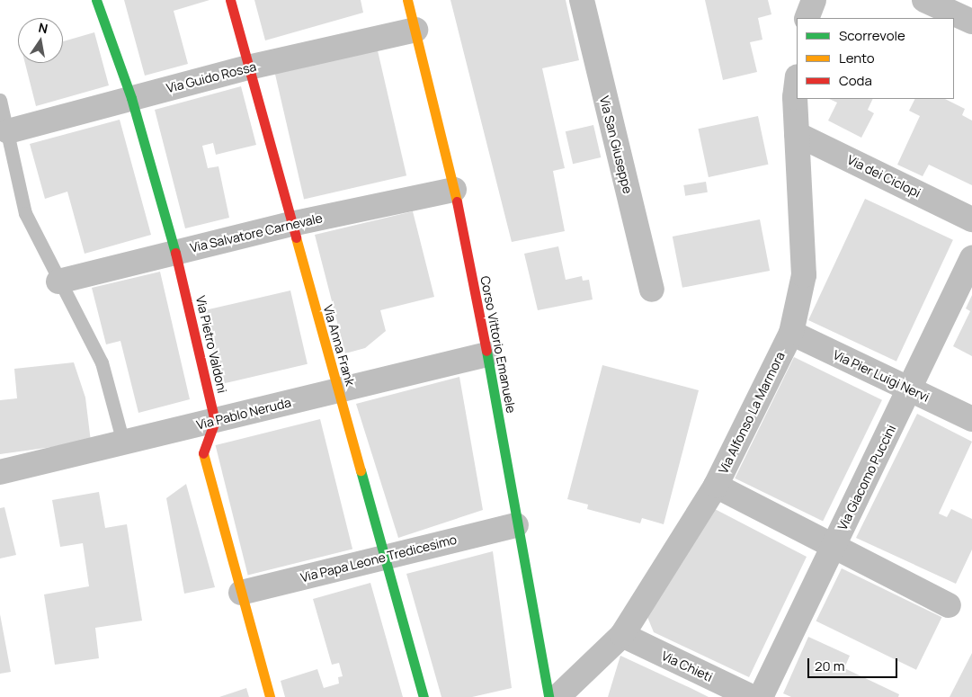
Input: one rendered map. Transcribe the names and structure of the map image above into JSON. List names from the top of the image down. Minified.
{"streets":{"street":["Via Guido Rossa","Via San Giuseppe","Via dei Ciclopi","Via Salvatore Carnevale","Via Pietro Valdoni","Corso Vittorio Emanuele","Via Anna Frank","Via Pier Luigi Nervi","Via Alfonso La Marmora","Via Pablo Neruda","Via Giacomo Puccini","Via Papa Leone Tredicesimo","Via Chieti"]},"crossings":[["Via Guido Rossa","Via Pietro Valdoni"],["Via Guido Rossa","Corso Vittorio Emanuele"],["Via Guido Rossa","Via Anna Frank"],["Via dei Ciclopi","Via Alfonso La Marmora"],["Via Salvatore Carnevale","Via Pietro Valdoni"],["Via Salvatore Carnevale","Corso Vittorio Emanuele"],["Via Salvatore Carnevale","Via Anna Frank"],["Via Pietro Valdoni","Via Pablo Neruda"],["Corso Vittorio Emanuele","Via Pablo Neruda"],["Corso Vittorio Emanuele","Via Papa Leone Tredicesimo"],["Via Anna Frank","Via Pablo Neruda"],["Via Anna Frank","Via Papa Leone Tredicesimo"],["Via Pier Luigi Nervi","Via Alfonso La Marmora"],["Via Pier Luigi Nervi","Via Giacomo Puccini"],["Via Alfonso La Marmora","Via Chieti"]],"legend":["Scorrevole","Lento","Coda"],"scale_bar":"20 m","north":"top"}
